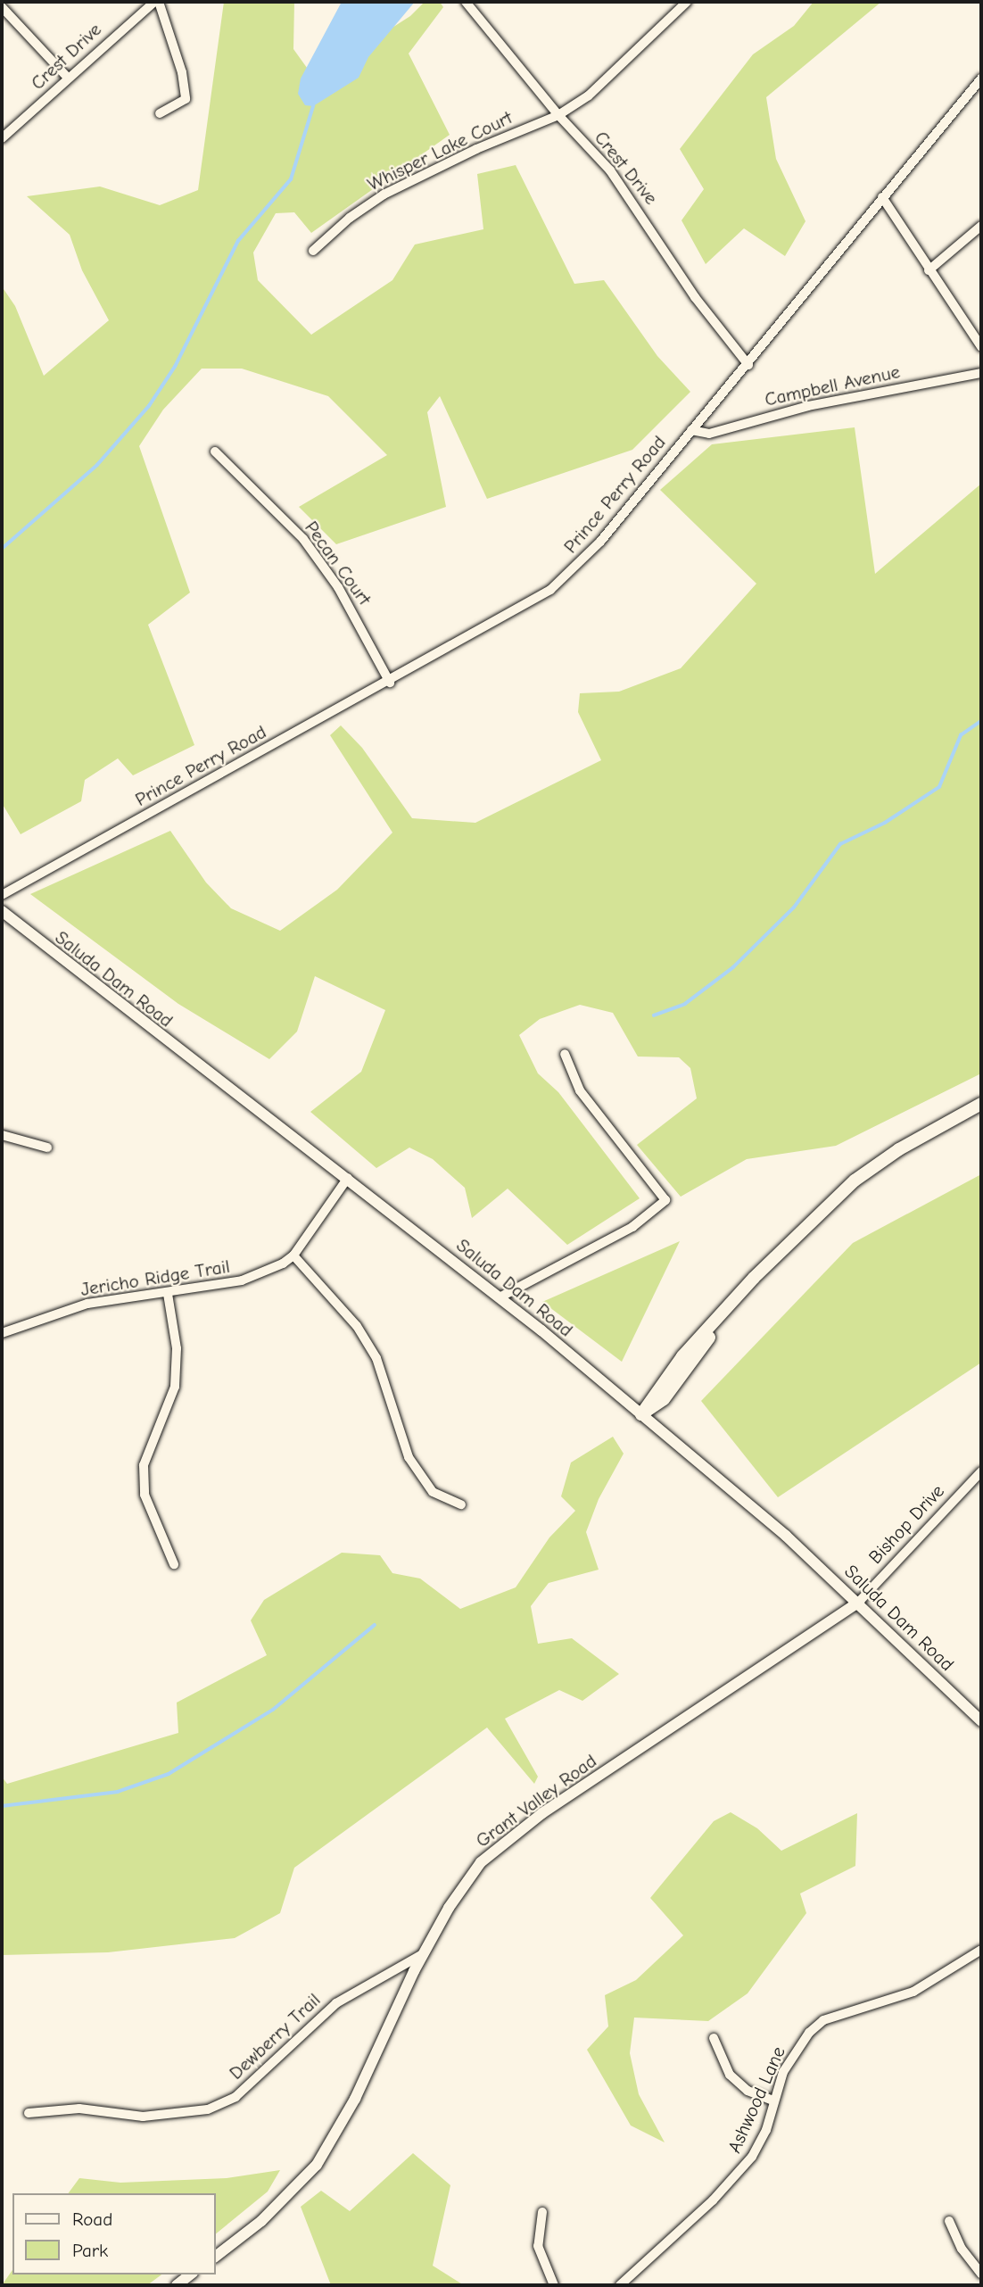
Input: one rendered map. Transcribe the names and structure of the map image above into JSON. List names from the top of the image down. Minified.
{"streets":{"street":["Crest Drive","Whisper Lake Court","Campbell Avenue","Prince Perry Road","Pecan Court","Saluda Dam Road","Jericho Ridge Trail","Bishop Drive","Grant Valley Road","Dewberry Trail","Ashwood Lane"]},"crossings":[["Crest Drive","Whisper Lake Court"],["Crest Drive","Prince Perry Road"],["Campbell Avenue","Prince Perry Road"],["Prince Perry Road","Pecan Court"],["Saluda Dam Road","Jericho Ridge Trail"],["Saluda Dam Road","Bishop Drive"],["Saluda Dam Road","Grant Valley Road"],["Bishop Drive","Grant Valley Road"],["Grant Valley Road","Dewberry Trail"]],"legend":["Road","Park"]}
